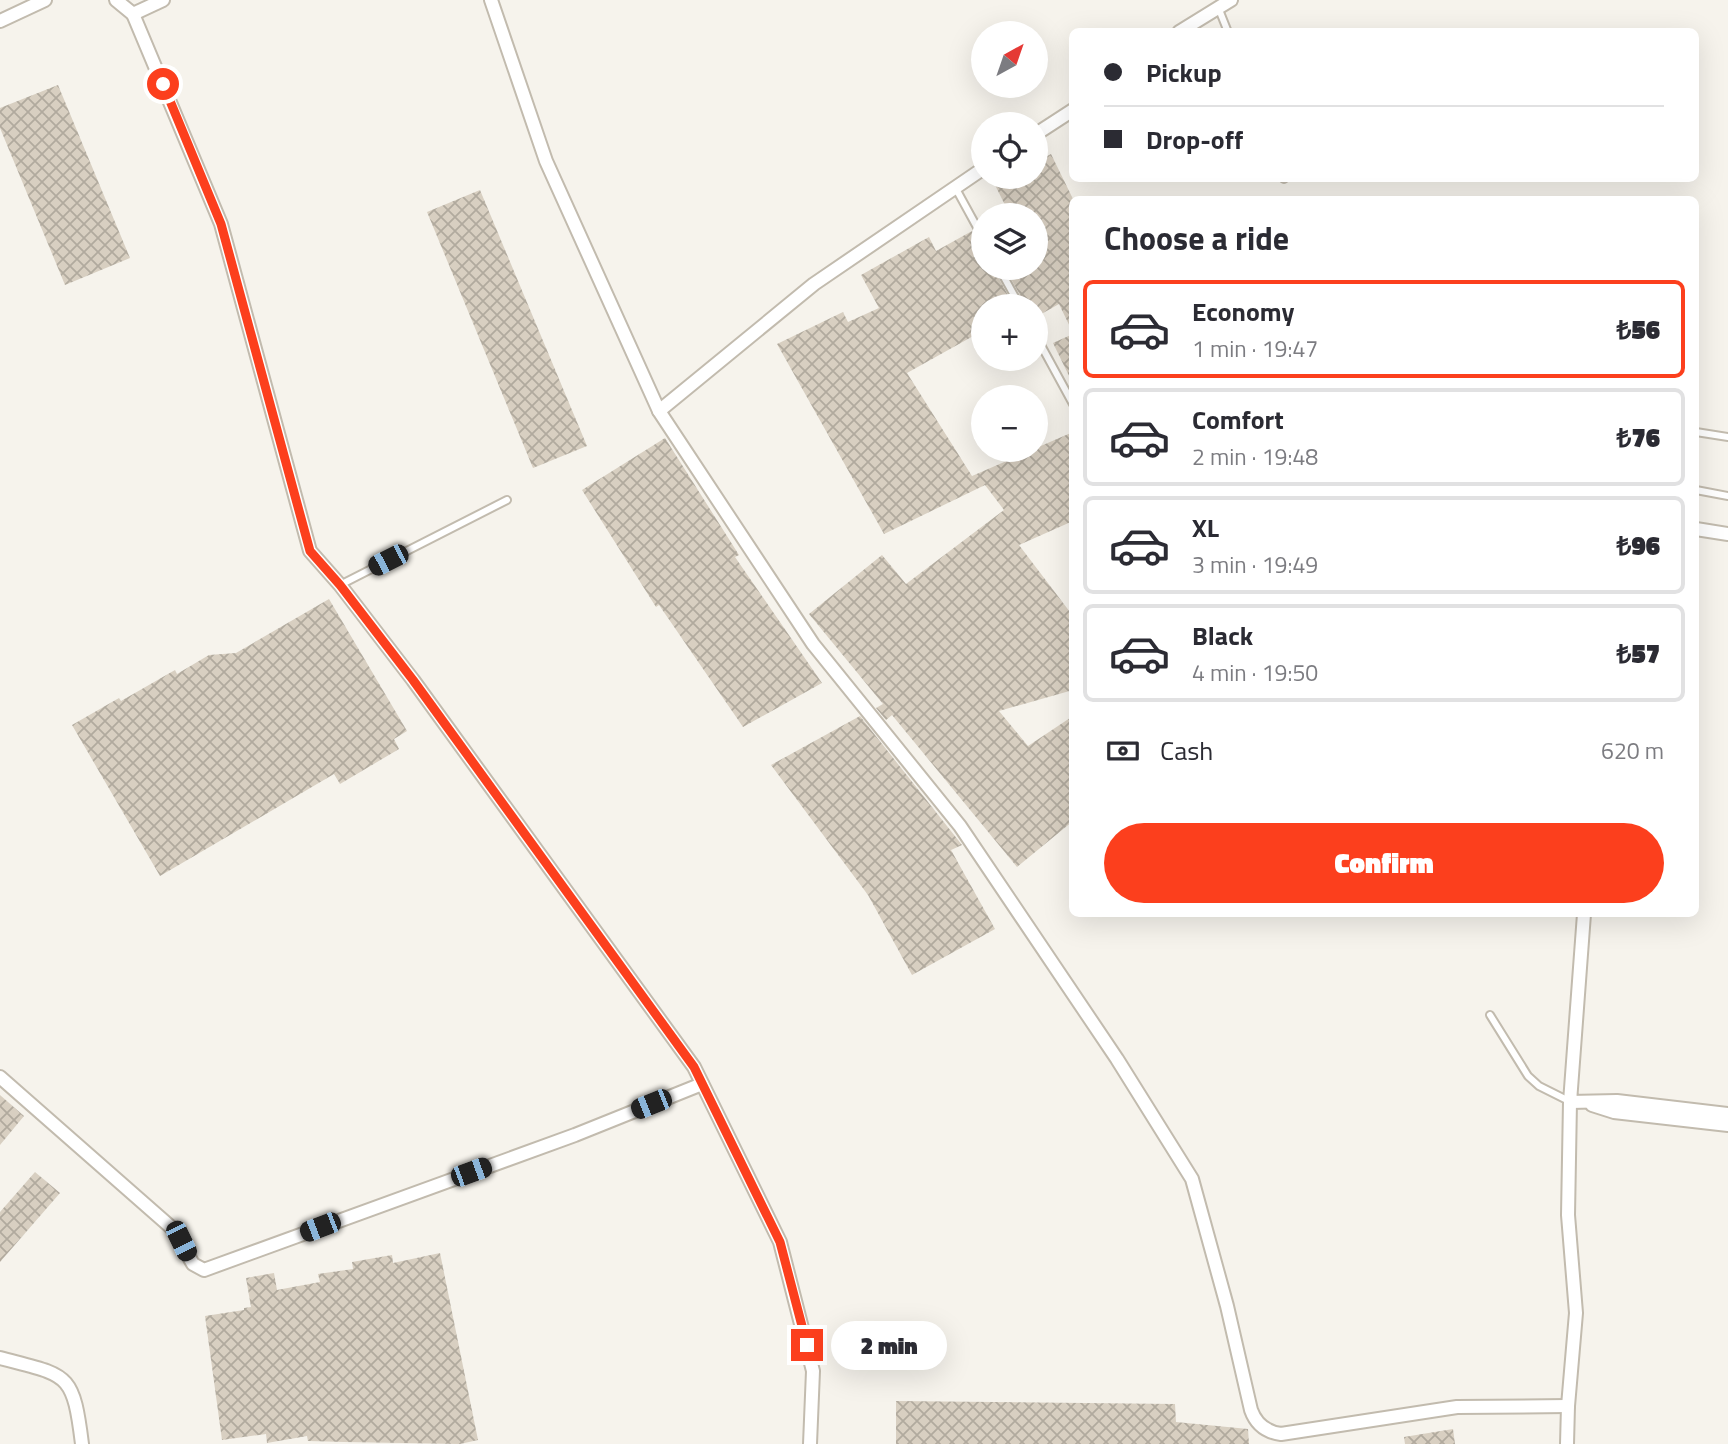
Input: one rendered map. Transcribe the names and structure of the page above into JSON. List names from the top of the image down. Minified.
{"north":"top right","page":{"map_buttons":["+","−"],"banner":["Pickup","Drop-off"],"heading":"Choose a ride","list":[{"name":"Economy","note":"1 min · 19:47","value":"₺56"},{"name":"Comfort","note":"2 min · 19:48","value":"₺76"},{"name":"XL","note":"3 min · 19:49","value":"₺96"},{"name":"Black","note":"4 min · 19:50","value":"₺57"}],"pay":["Cash","620 m"],"buttons":"Confirm","bubble":"2 min"}}
